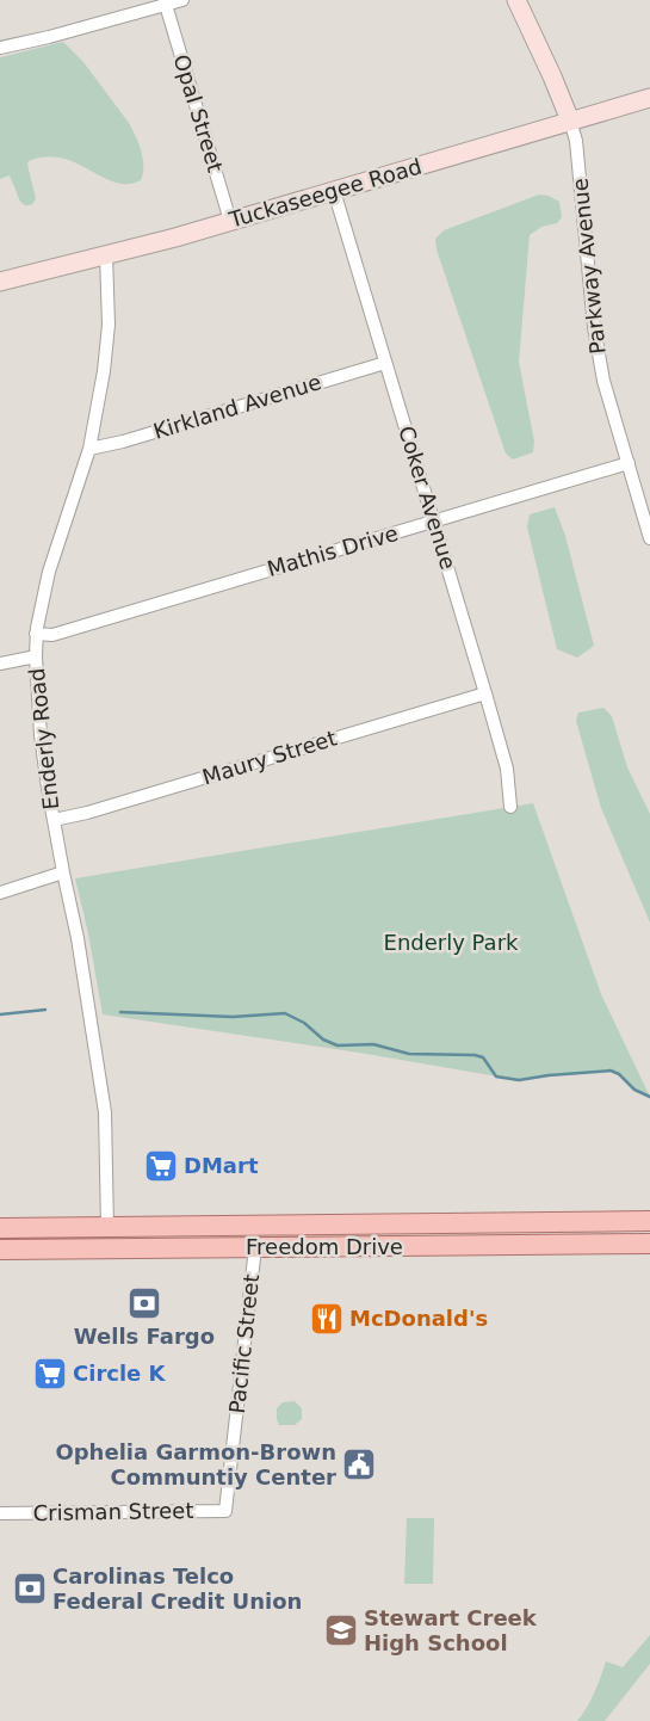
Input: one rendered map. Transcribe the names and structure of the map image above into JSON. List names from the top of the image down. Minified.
{"streets":{"main road":["Tuckaseegee Road","Parkway Avenue","Freedom Drive"],"street":["Opal Street","Kirkland Avenue","Coker Avenue","Mathis Drive","Enderly Road","Maury Street","Pacific Street","Crisman Street"]},"crossings":[["Opal Street","Tuckaseegee Road"],["Tuckaseegee Road","Parkway Avenue"],["Tuckaseegee Road","Coker Avenue"],["Tuckaseegee Road","Enderly Road"],["Parkway Avenue","Mathis Drive"],["Kirkland Avenue","Coker Avenue"],["Kirkland Avenue","Enderly Road"],["Coker Avenue","Mathis Drive"],["Coker Avenue","Maury Street"],["Mathis Drive","Enderly Road"],["Enderly Road","Maury Street"],["Enderly Road","Freedom Drive"],["Freedom Drive","Pacific Street"],["Pacific Street","Crisman Street"]],"parks":["Enderly Park"],"places":{"supermarket":["DMart","Circle K"],"bank":["Wells Fargo","Carolinas Telco Federal Credit Union"],"restaurant":["McDonald's"],"public building":["Ophelia Garmon-Brown Communtiy Center"],"school or university":["Stewart Creek High School"]}}
